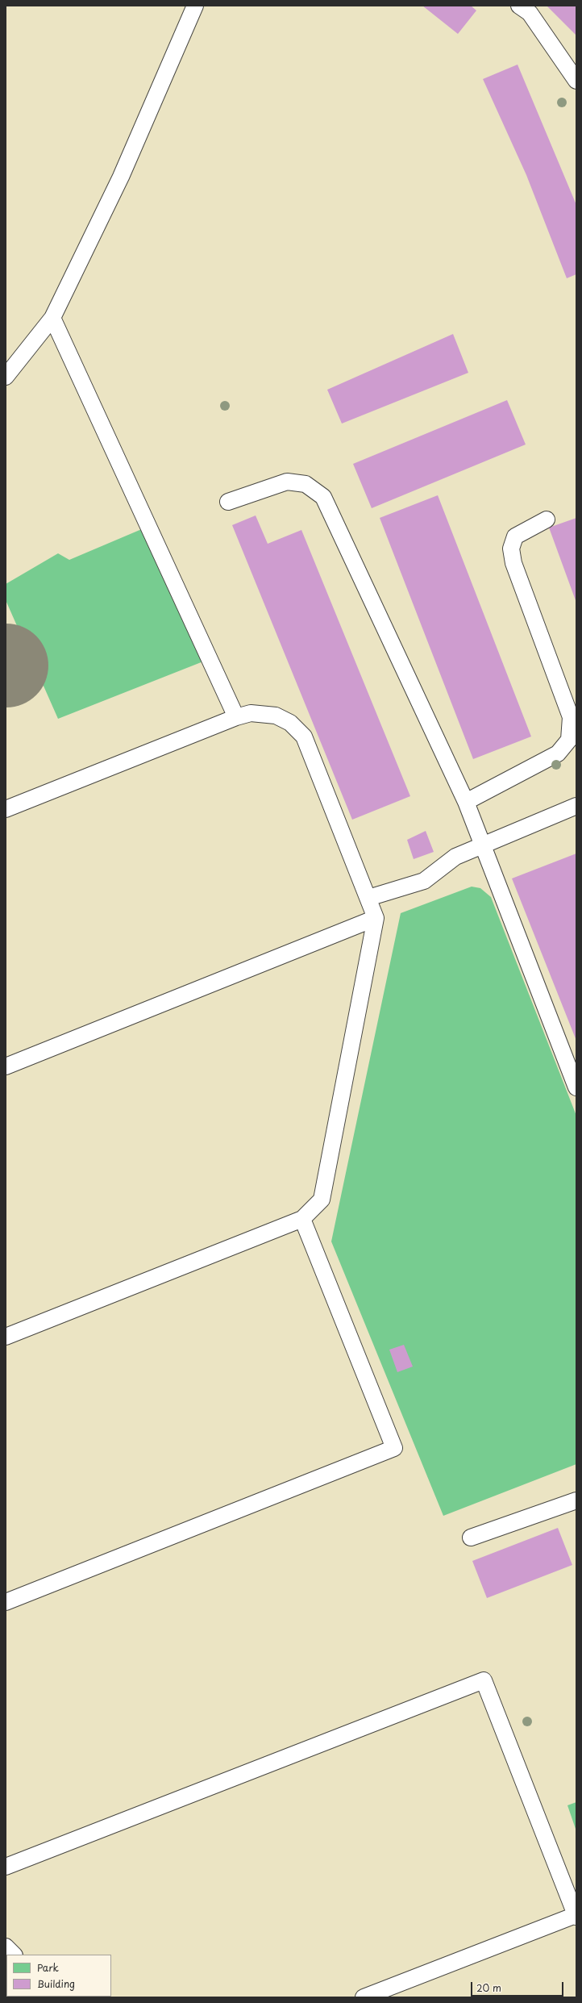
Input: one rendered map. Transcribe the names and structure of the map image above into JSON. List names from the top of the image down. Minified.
{"legend":["Park","Building"],"scale_bar":"20 m"}
